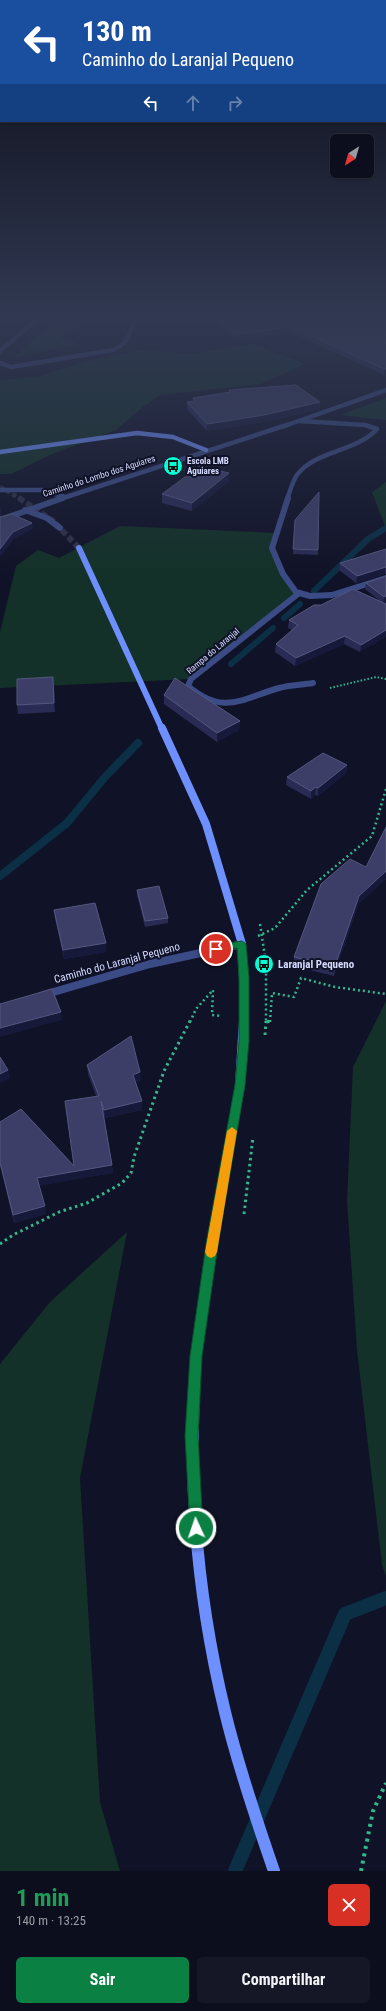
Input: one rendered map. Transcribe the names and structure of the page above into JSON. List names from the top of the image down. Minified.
{"streets":{"street":["Caminho do Lombo dos Aguiares","Rampa do Laranjal","Caminho do Laranjal Pequeno"]},"places":{"bus stop":["Escola LMB Aguiares","Laranjal Pequeno"]},"north":"bottom left","page":{"turn":["130 m","Caminho do Laranjal Pequeno"],"heading":["1 min","140 m · 13:25"],"buttons":["Sair","Compartilhar"]}}
